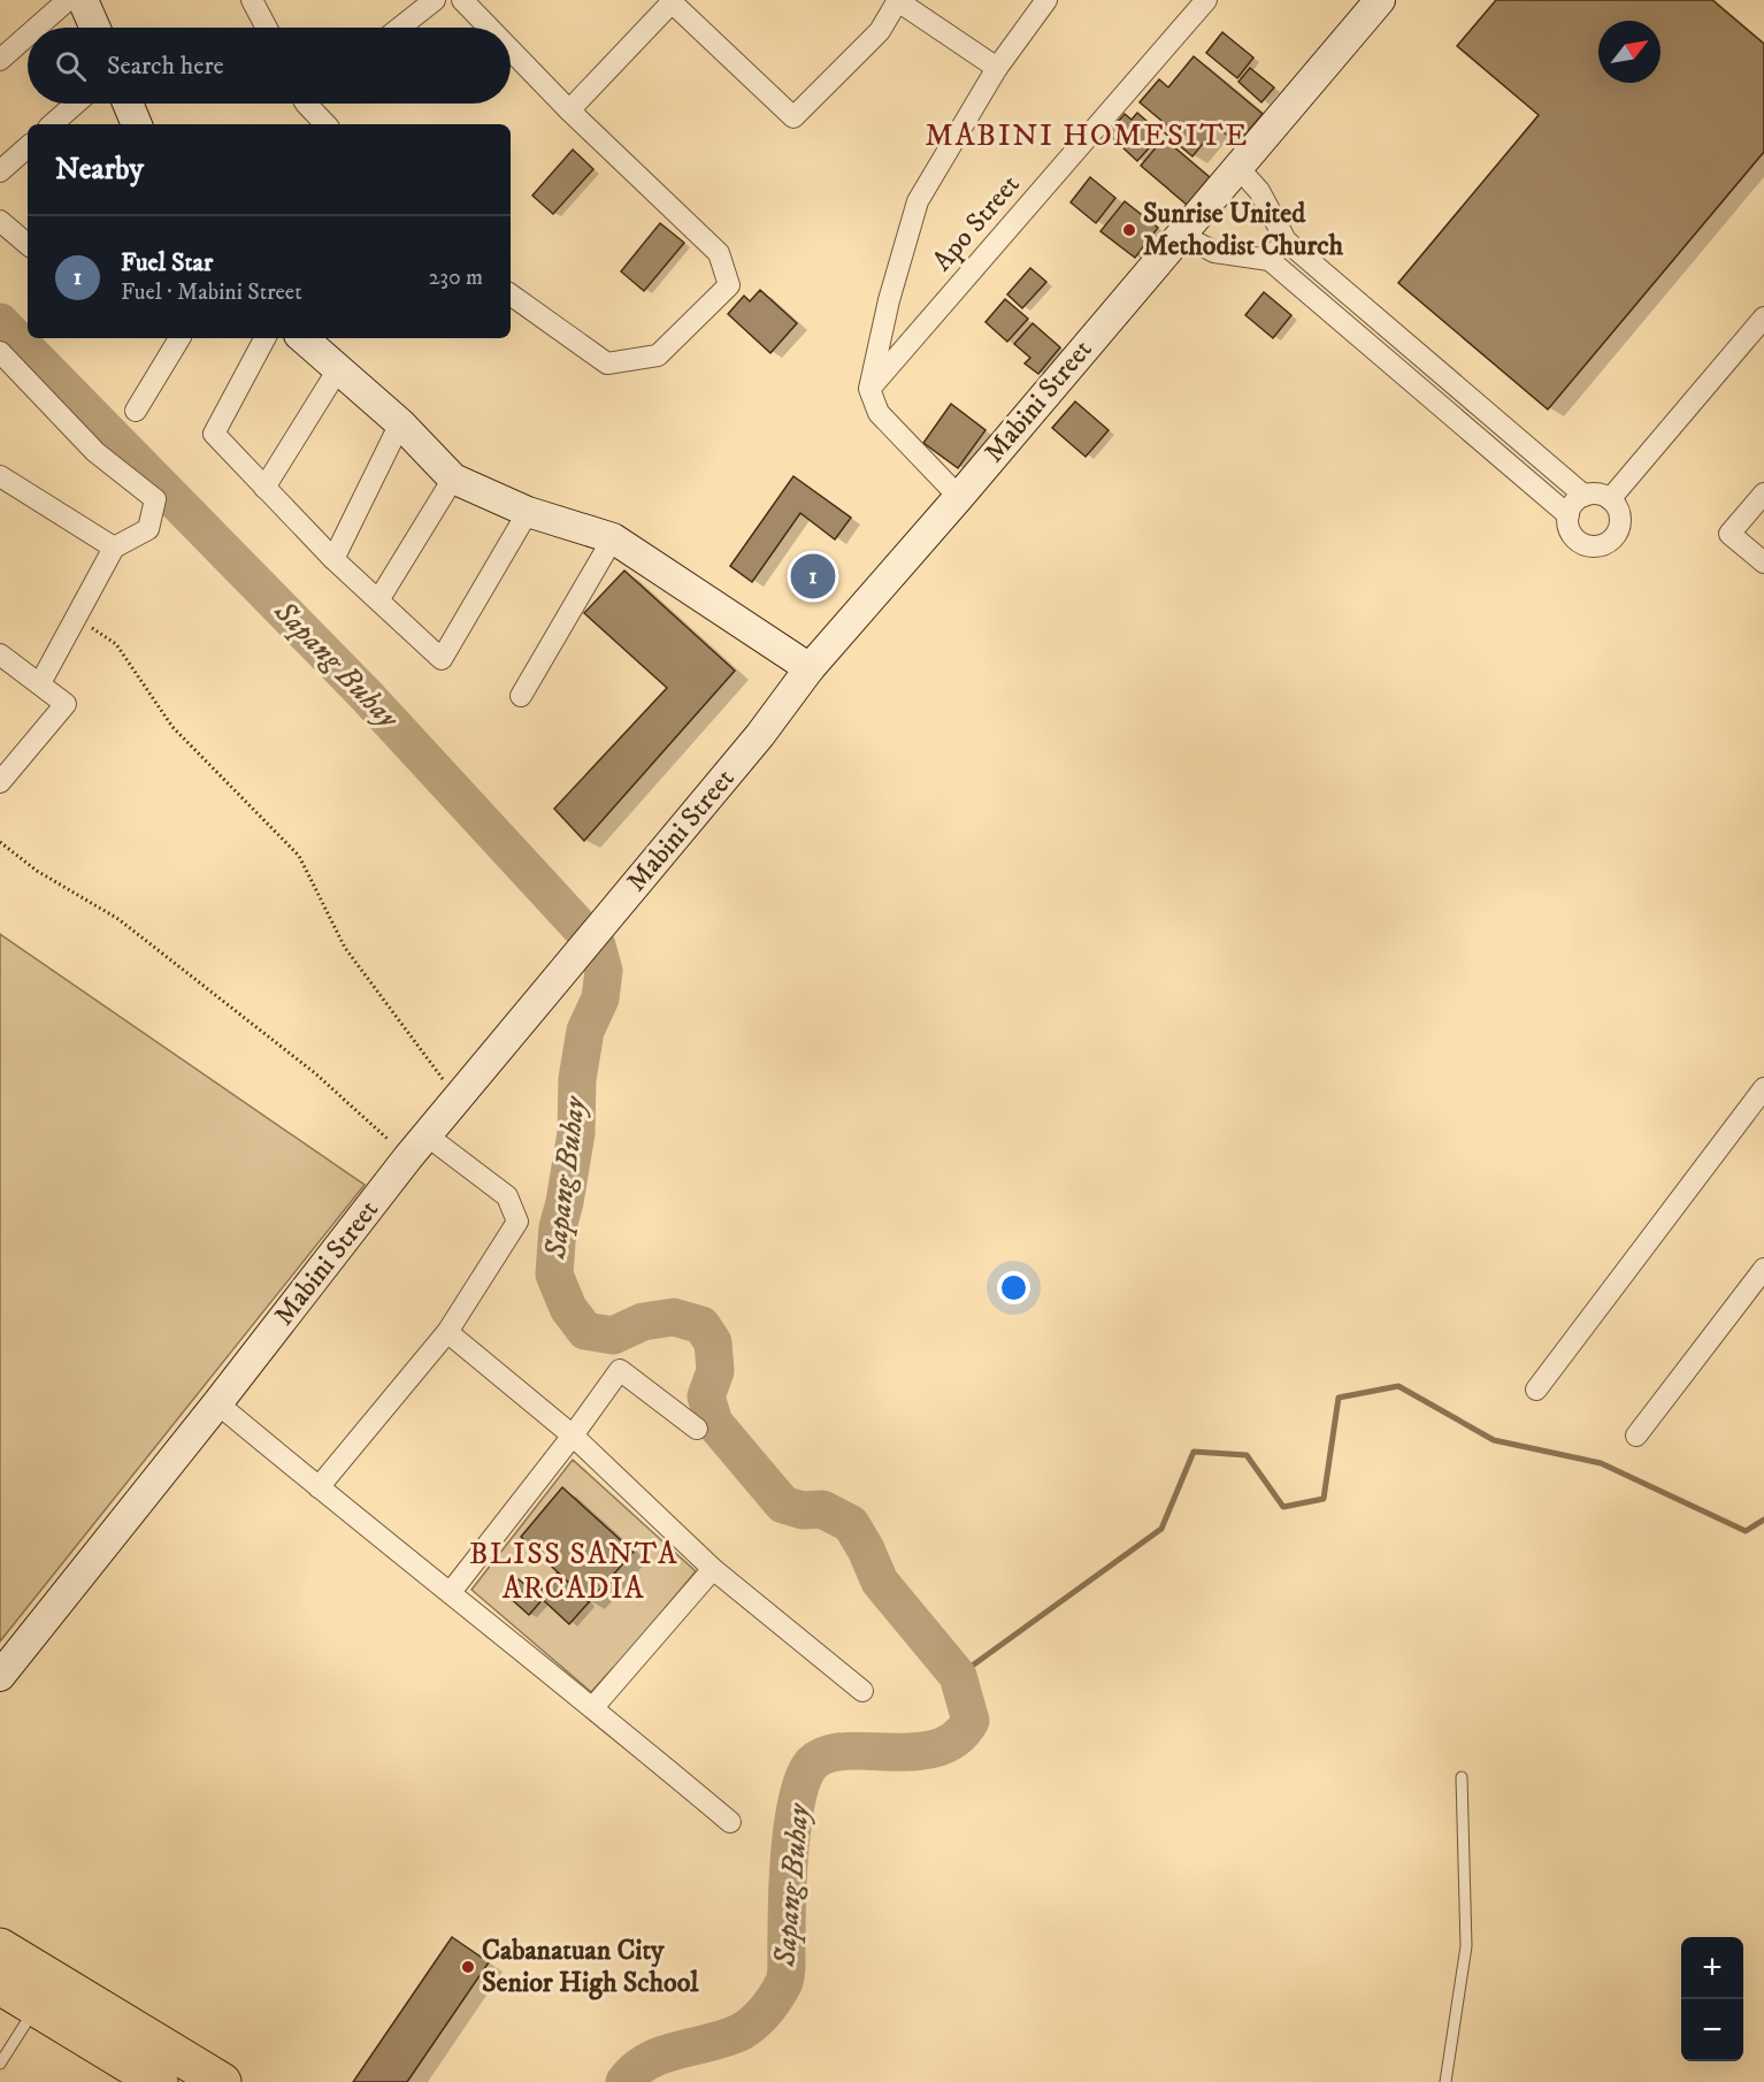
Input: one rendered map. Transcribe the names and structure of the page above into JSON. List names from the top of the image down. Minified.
{"streets":{"main road":["Mabini Street"],"street":["Apo Street"]},"districts":["MABINI HOMESITE","BLISS SANTA ARCADIA"],"water":["Sapang Buhay"],"places":["Sunrise United Methodist Church","Cabanatuan City Senior High School"],"north":"top right","page":{"search":"Search here","heading":"Nearby","list":[{"mark":"1","name":"Fuel Star","note":"Fuel · Mabini Street","value":"230 m"}],"pins":"1","map_buttons":["+","−"]}}
